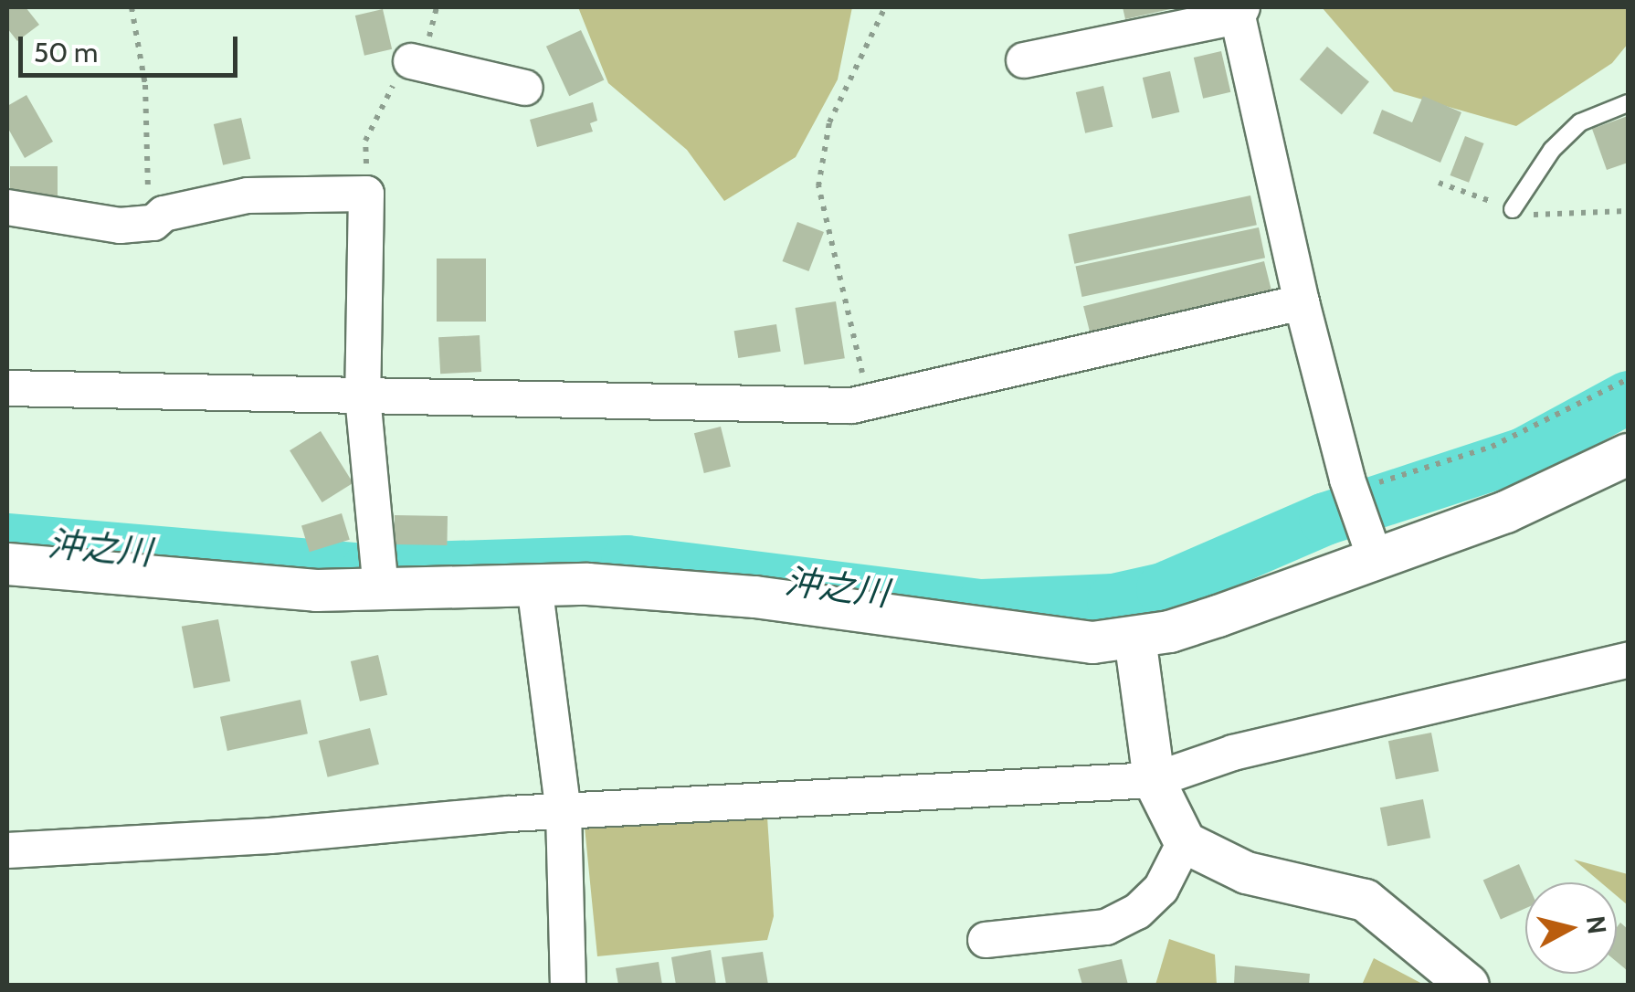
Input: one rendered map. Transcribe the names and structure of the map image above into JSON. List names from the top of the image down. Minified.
{"water":["沖之川"],"scale_bar":"50 m","north":"right"}
